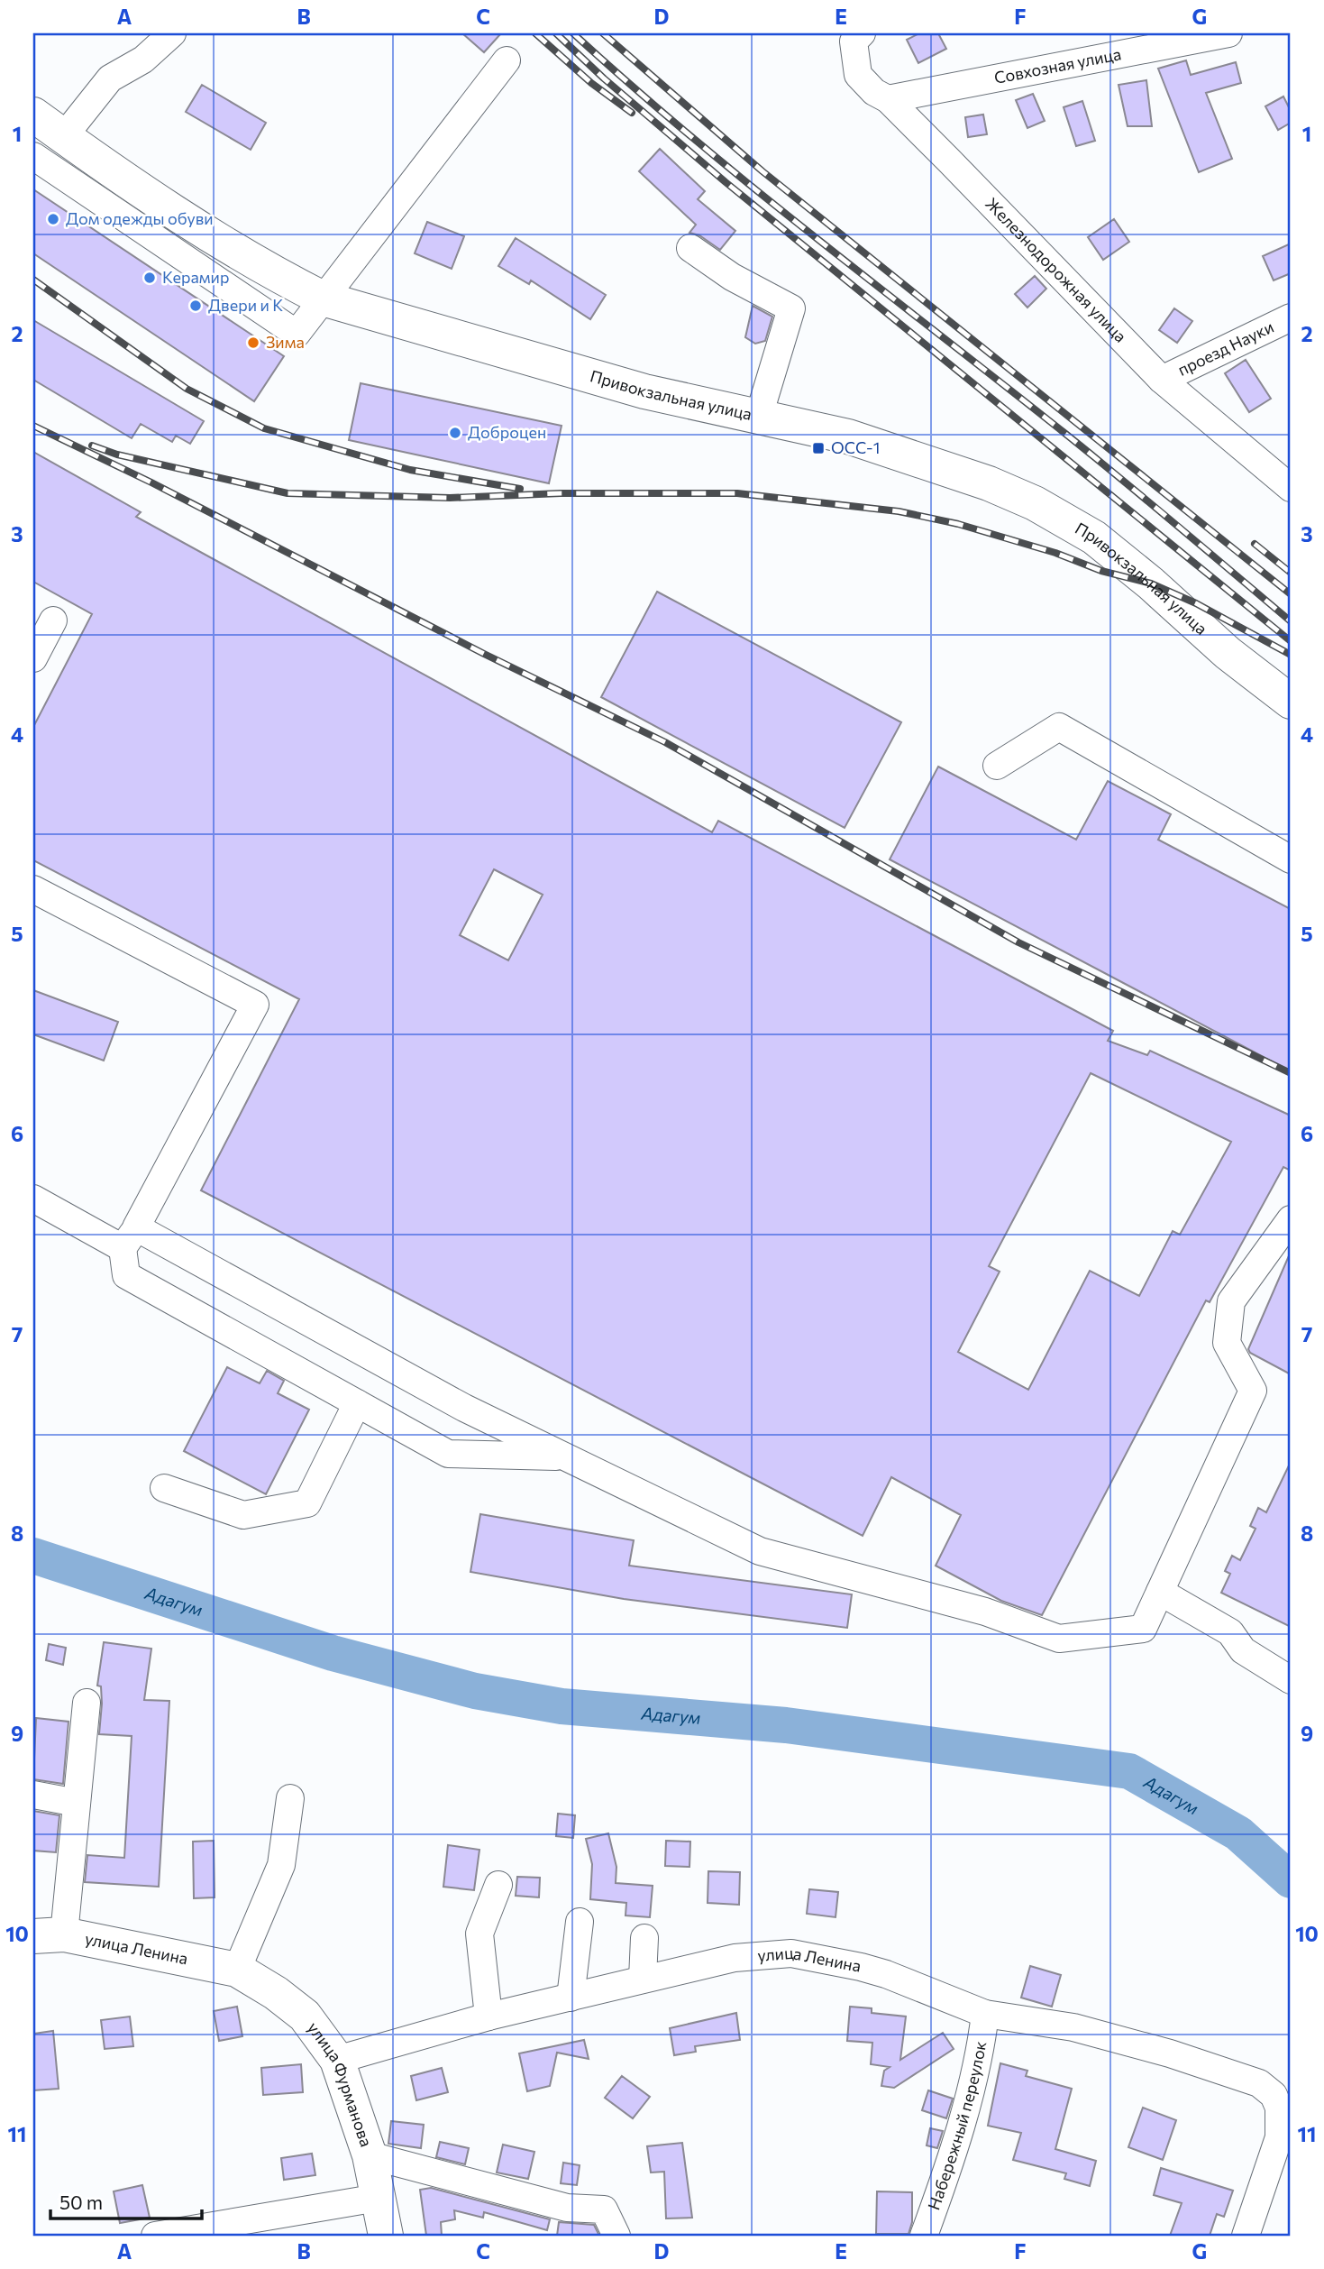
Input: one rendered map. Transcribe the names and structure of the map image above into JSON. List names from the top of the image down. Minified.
{"streets":{"main road":["Привокзальная улица","улица Ленина","улица Фурманова"],"street":["Совхозная улица","Железнодорожная улица","проезд Науки","Набережный переулок"]},"crossings":[["Совхозная улица","Железнодорожная улица"],["Железнодорожная улица","проезд Науки"],["улица Ленина","улица Фурманова"],["улица Ленина","Набережный переулок"]],"water":["Адагум"],"places":{"other":["Дом одежды обуви","Керамир","Двери и К","Зима","Доброцен"],"transit":["ОСС-1"]},"scale_bar":"50 m","grid":{"columns":["A","B","C","D","E","F","G"],"rows":["1","2","3","4","5","6","7","8","9","10","11"]}}
